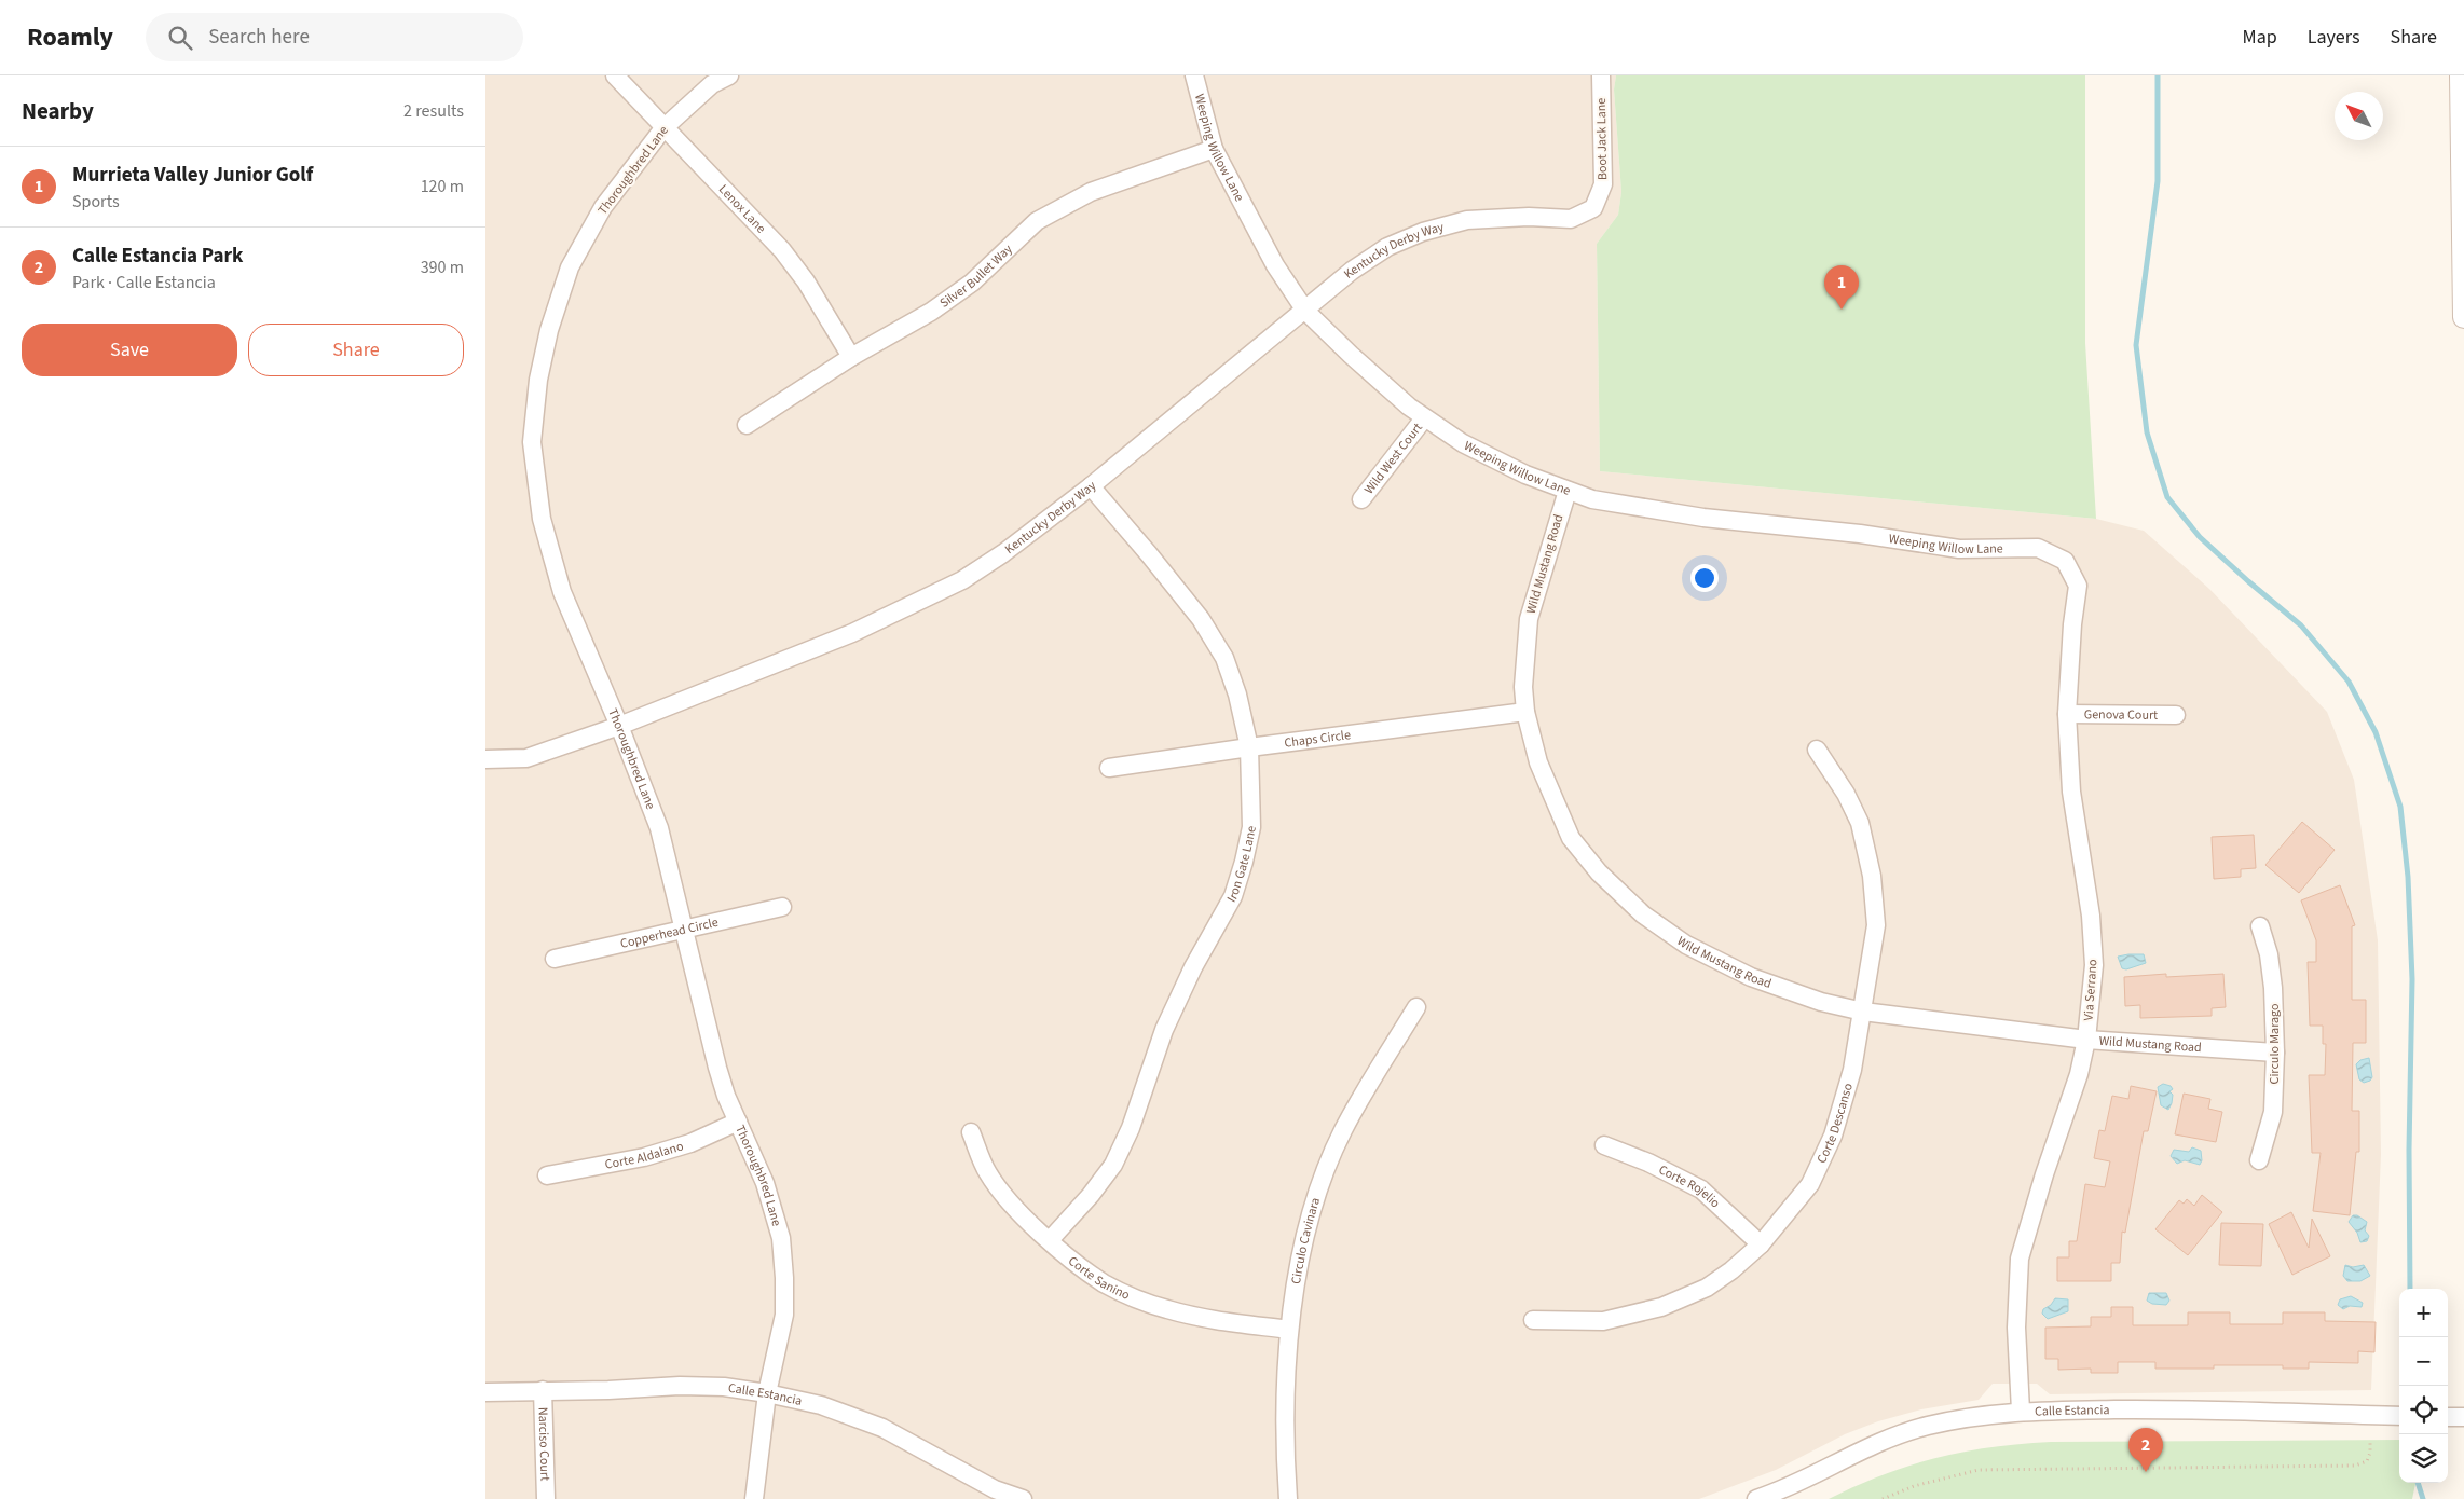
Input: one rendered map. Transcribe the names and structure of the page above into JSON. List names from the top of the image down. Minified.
{"streets":{"street":["Boot Jack Lane","Weeping Willow Lane","Thoroughbred Lane","Lenox Lane","Kentucky Derby Way","Silver Bullet Way","Wild West Court","Wild Mustang Road","Genova Court","Chaps Circle","Iron Gate Lane","Copperhead Circle","Via Serrano","Circulo Marago","Corte Descanso","Corte Aldalano","Corte Rojelio","Circulo Cavinara","Corte Sanino","Calle Estancia","Narciso Court"]},"crossings":[["Boot Jack Lane","Kentucky Derby Way"],["Weeping Willow Lane","Kentucky Derby Way"],["Weeping Willow Lane","Silver Bullet Way"],["Weeping Willow Lane","Wild West Court"],["Weeping Willow Lane","Wild Mustang Road"],["Weeping Willow Lane","Via Serrano"],["Thoroughbred Lane","Lenox Lane"],["Thoroughbred Lane","Kentucky Derby Way"],["Thoroughbred Lane","Copperhead Circle"],["Thoroughbred Lane","Corte Aldalano"],["Thoroughbred Lane","Calle Estancia"],["Lenox Lane","Silver Bullet Way"],["Kentucky Derby Way","Iron Gate Lane"],["Wild Mustang Road","Chaps Circle"],["Wild Mustang Road","Via Serrano"],["Wild Mustang Road","Circulo Marago"],["Wild Mustang Road","Corte Descanso"],["Genova Court","Via Serrano"],["Chaps Circle","Iron Gate Lane"],["Iron Gate Lane","Corte Sanino"],["Via Serrano","Calle Estancia"],["Corte Descanso","Corte Rojelio"],["Circulo Cavinara","Corte Sanino"],["Calle Estancia","Narciso Court"]],"north":"top left","page":{"header":"Roamly","search":"Search here","nav":["Map","Layers","Share"],"heading":["Nearby","2 results"],"list":[{"mark":"1","name":"Murrieta Valley Junior Golf","note":"Sports","value":"120 m"},{"mark":"2","name":"Calle Estancia Park","note":"Park · Calle Estancia","value":"390 m"}],"pins":["1","2"],"buttons":["Save","Share"],"map_buttons":["+","−"]}}
